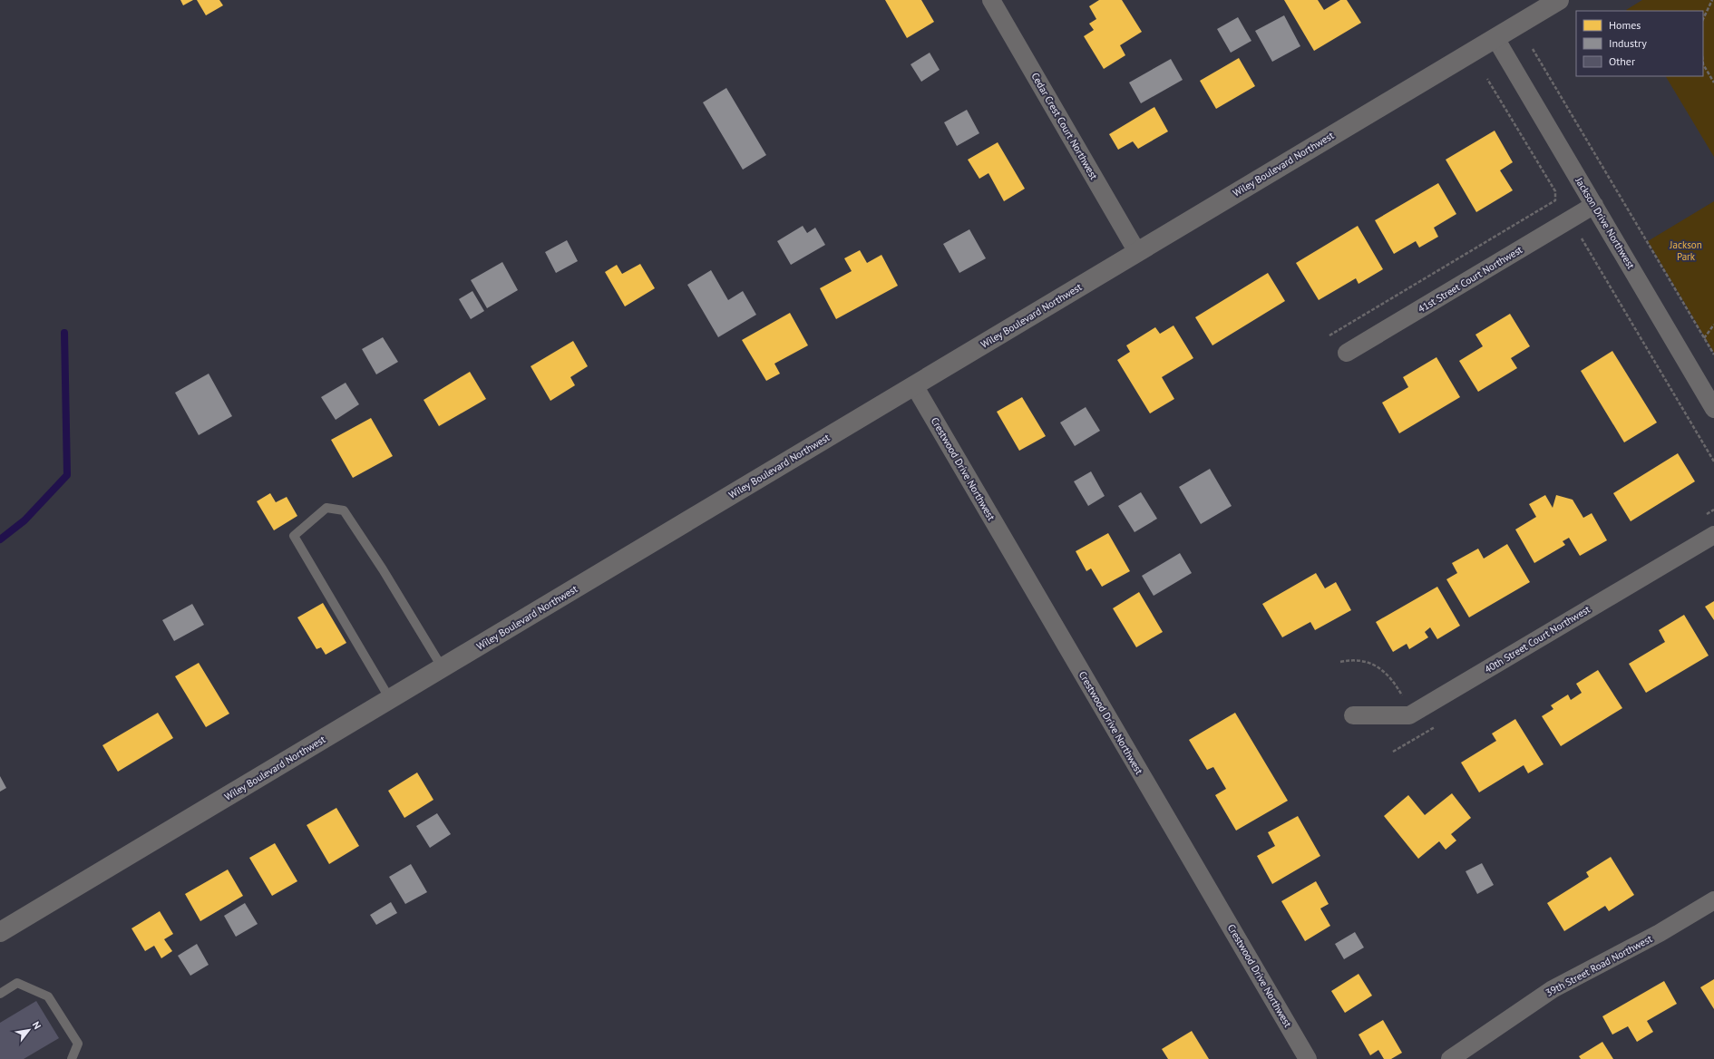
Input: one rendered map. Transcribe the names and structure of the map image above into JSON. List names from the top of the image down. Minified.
{"streets":{"street":["Cedar Crest Court Northwest","Wiley Boulevard Northwest","Jackson Drive Northwest","41st Street Court Northwest","Crestwood Drive Northwest","40th Street Court Northwest","39th Street Road Northwest"]},"crossings":[["Cedar Crest Court Northwest","Wiley Boulevard Northwest"],["Wiley Boulevard Northwest","Jackson Drive Northwest"],["Wiley Boulevard Northwest","Crestwood Drive Northwest"],["Jackson Drive Northwest","41st Street Court Northwest"]],"parks":["Jackson Park"],"legend":["Homes","Industry","Other"],"north":"top right"}
